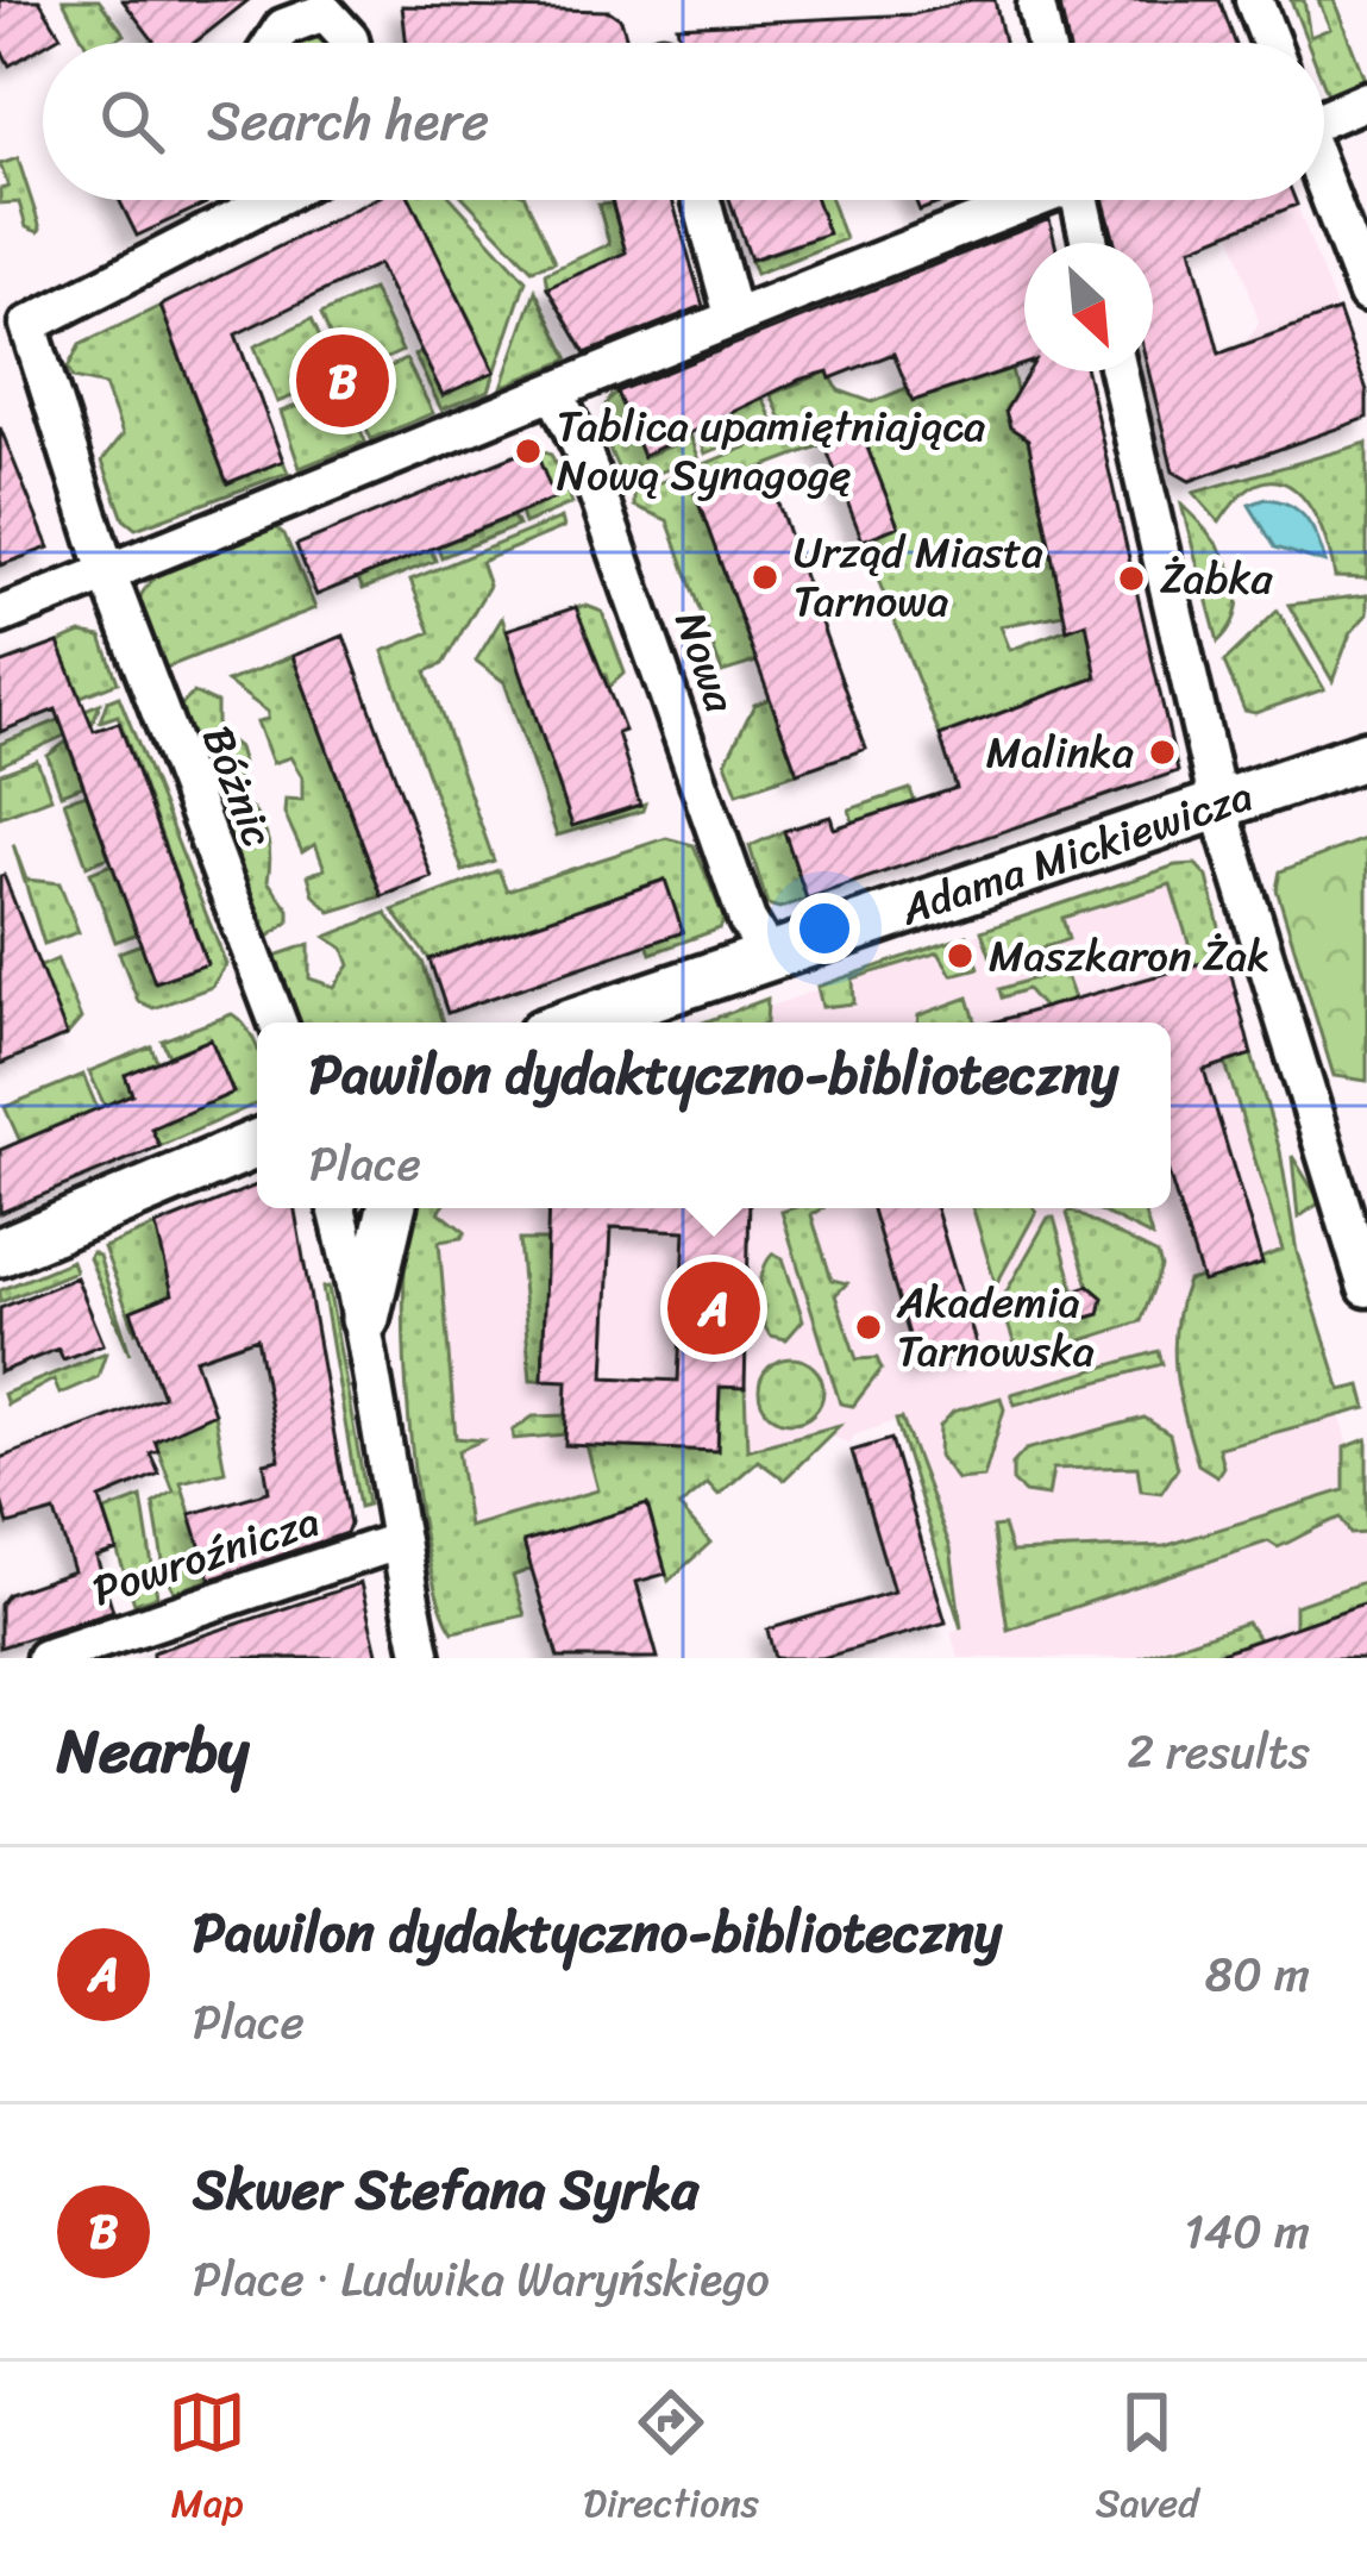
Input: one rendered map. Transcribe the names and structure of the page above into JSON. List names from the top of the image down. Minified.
{"streets":{"street":["Nowa","Bóżnic","Adama Mickiewicza","Powroźnicza"]},"crossings":[["Nowa","Adama Mickiewicza"]],"places":["Tablica upamiętniająca Nową Synagogę","Urząd Miasta Tarnowa","Żabka","Malinka","Maszkaron Żak","Akademia Tarnowska"],"north":"bottom right","page":{"search":"Search here","pins":["B","A"],"popup":["Pawilon dydaktyczno-biblioteczny","Place"],"heading":["Nearby","2 results"],"list":[{"mark":"A","name":"Pawilon dydaktyczno-biblioteczny","note":"Place","value":"80 m"},{"mark":"B","name":"Skwer Stefana Syrka","note":"Place · Ludwika Waryńskiego","value":"140 m"}],"nav":["Map","Directions","Saved"]}}
